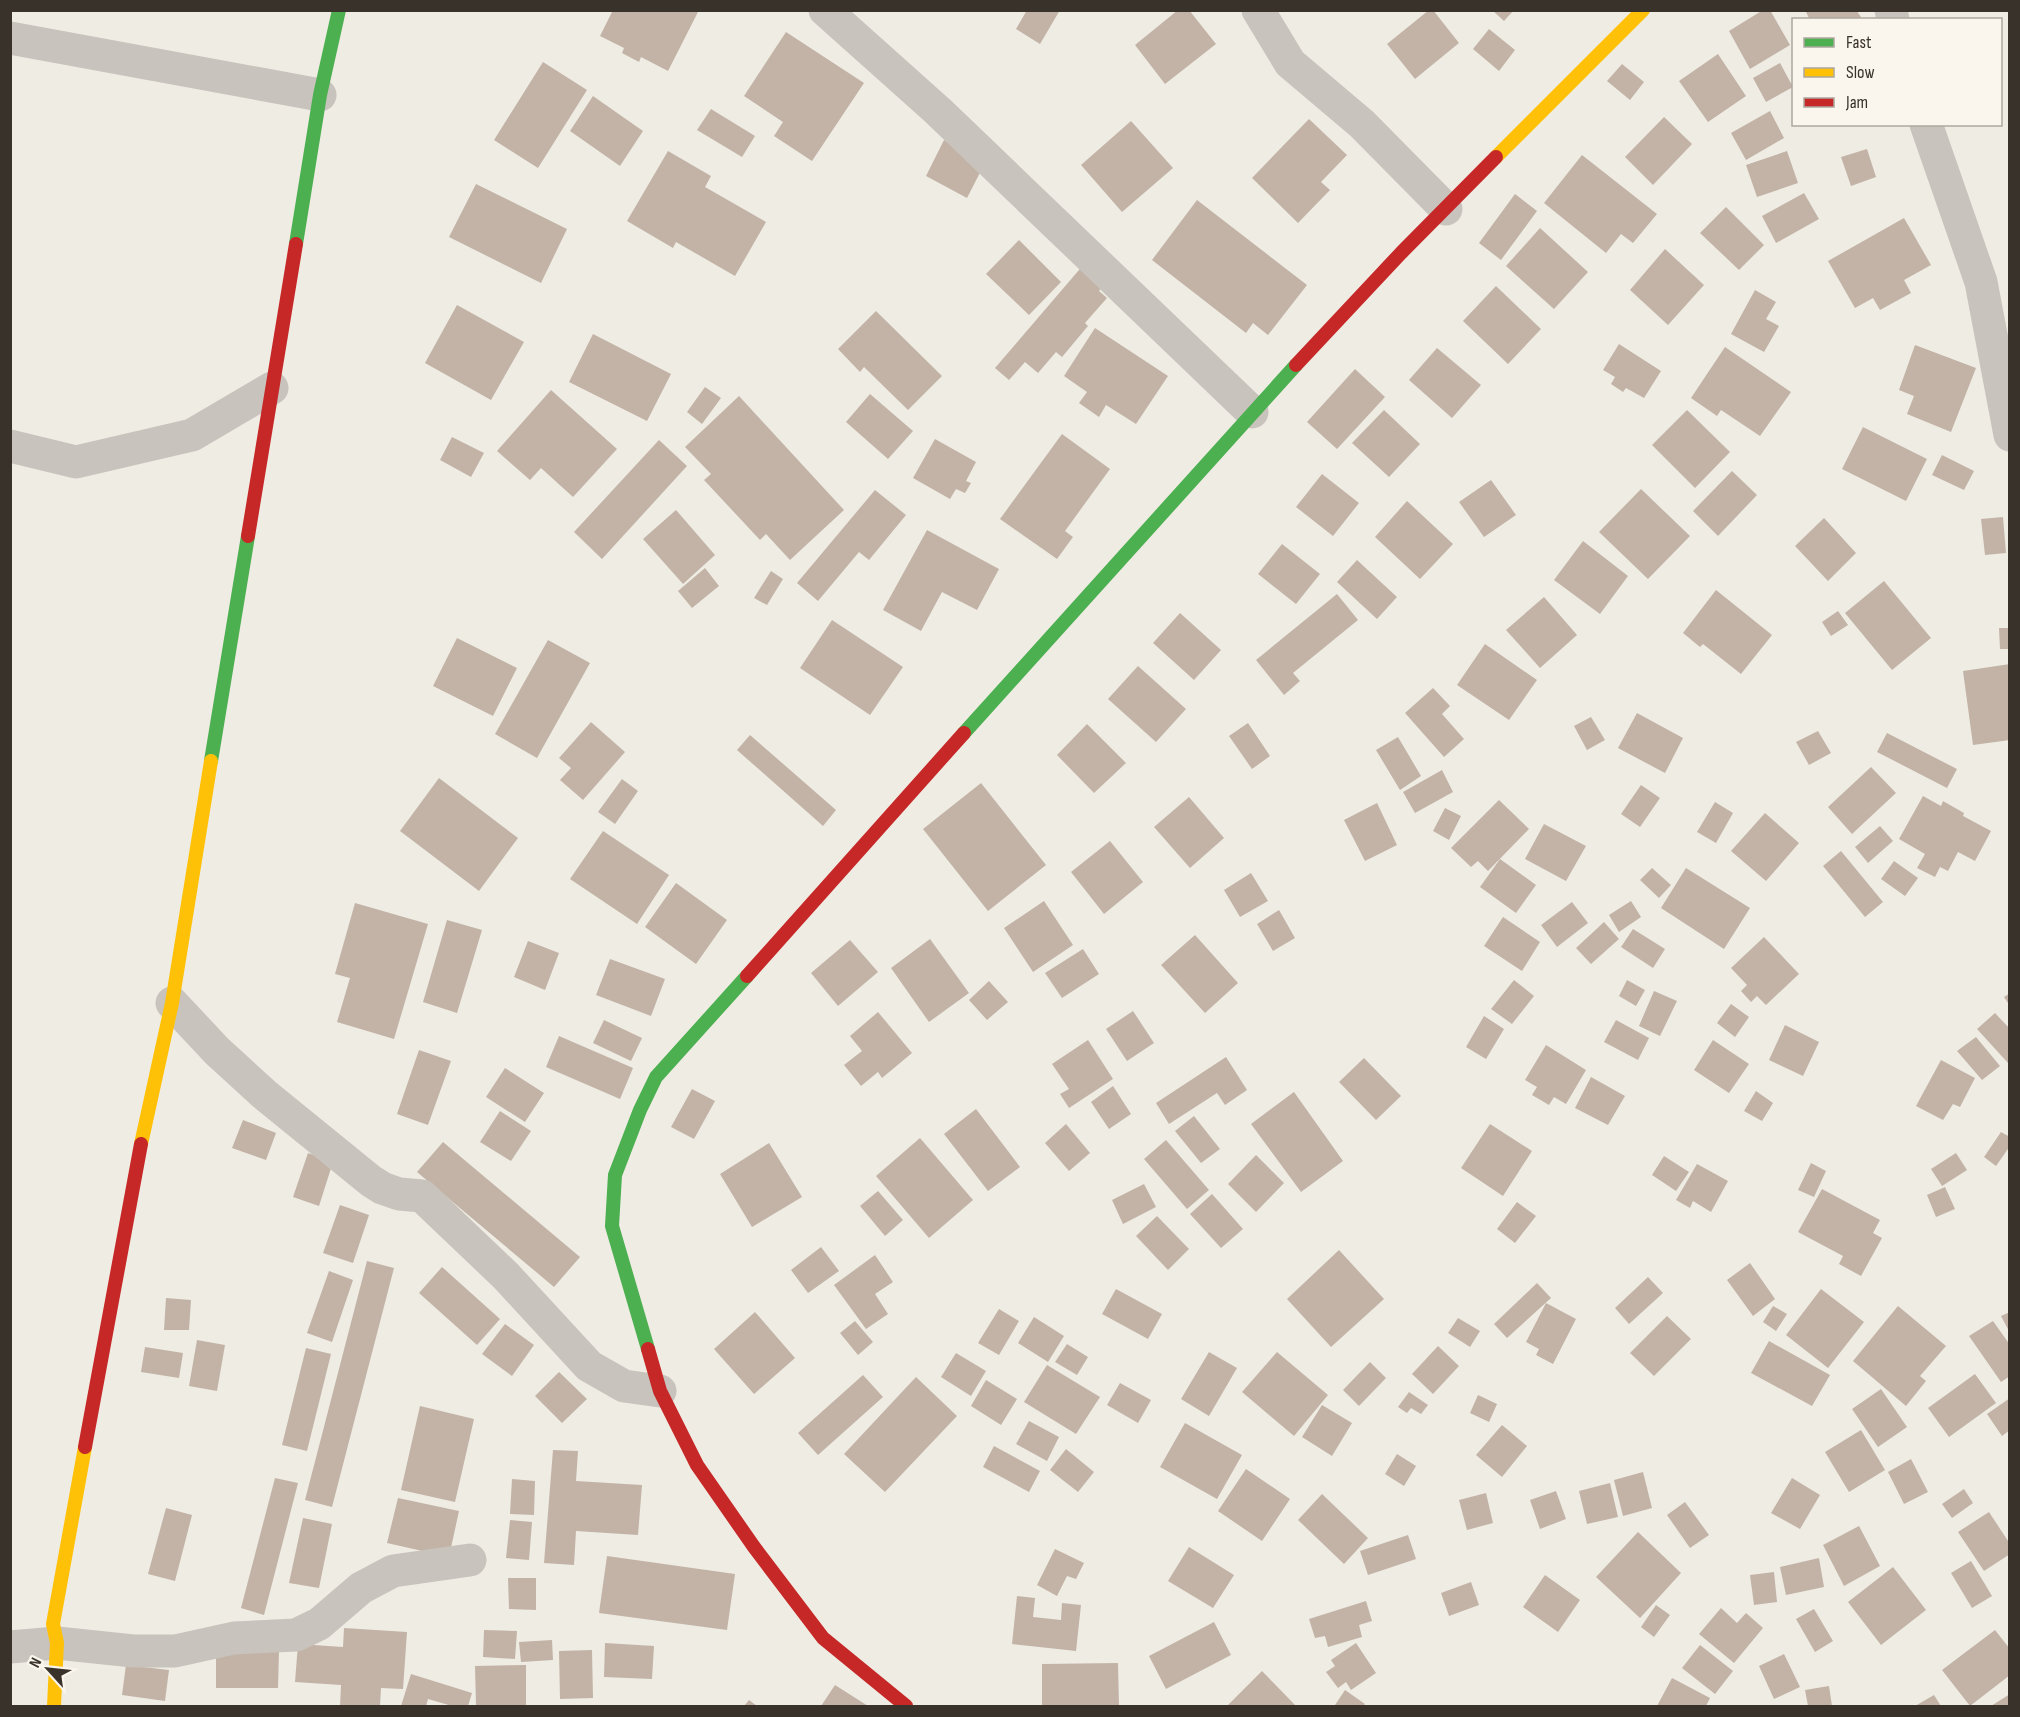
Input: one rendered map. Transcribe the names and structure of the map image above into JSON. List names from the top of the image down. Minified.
{"legend":["Fast","Slow","Jam"],"north":"top left"}
